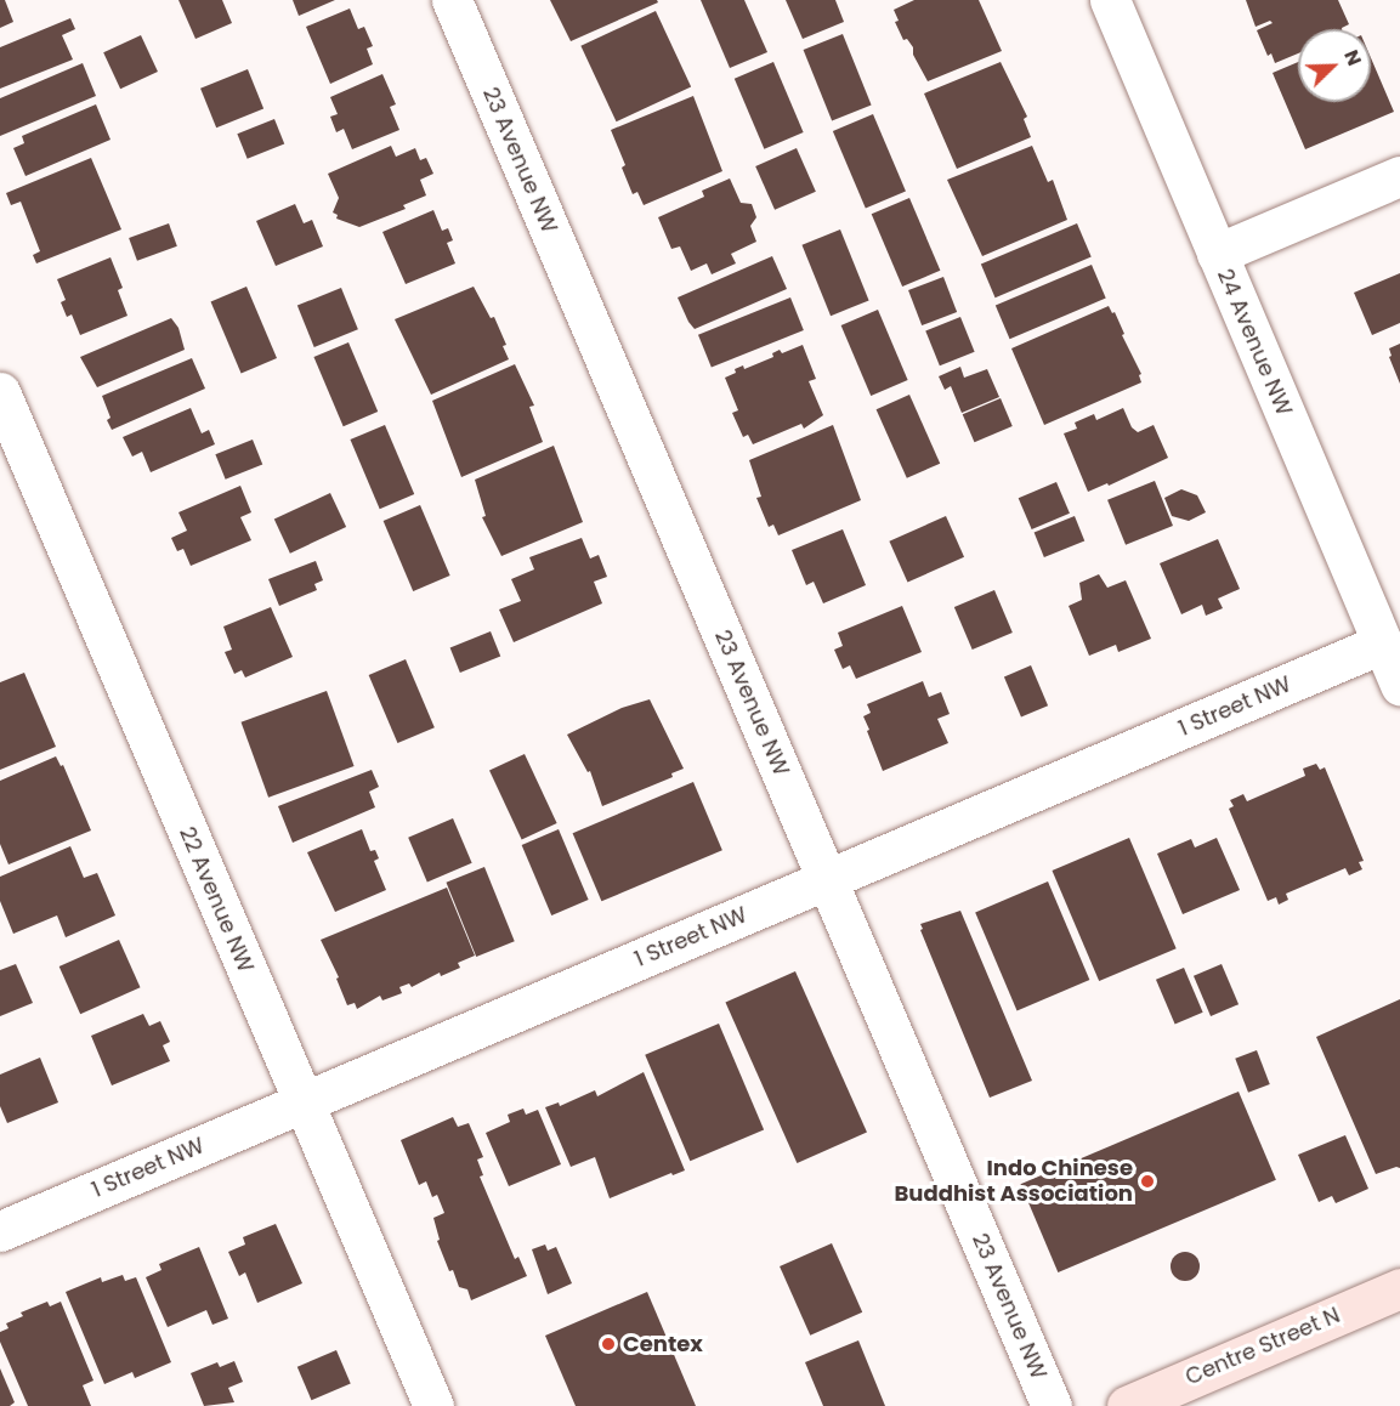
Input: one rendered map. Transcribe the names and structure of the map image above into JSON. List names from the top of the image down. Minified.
{"streets":{"main road":["Centre Street N"],"street":["23 Avenue NW","24 Avenue NW","1 Street NW","22 Avenue NW"]},"crossings":[["23 Avenue NW","1 Street NW"],["24 Avenue NW","1 Street NW"],["1 Street NW","22 Avenue NW"]],"places":["Indo Chinese Buddhist Association","Centex"],"north":"top right"}
